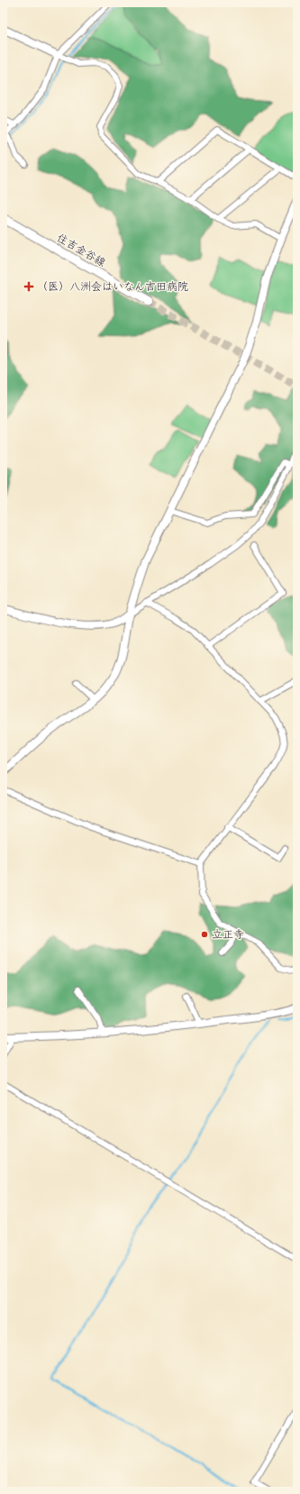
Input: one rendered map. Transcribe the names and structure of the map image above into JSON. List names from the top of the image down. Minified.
{"streets":{"main road":["住吉金谷線"]},"places":{"health":["（医）八洲会はいなん吉田病院"],"other":["立正寺"]}}
